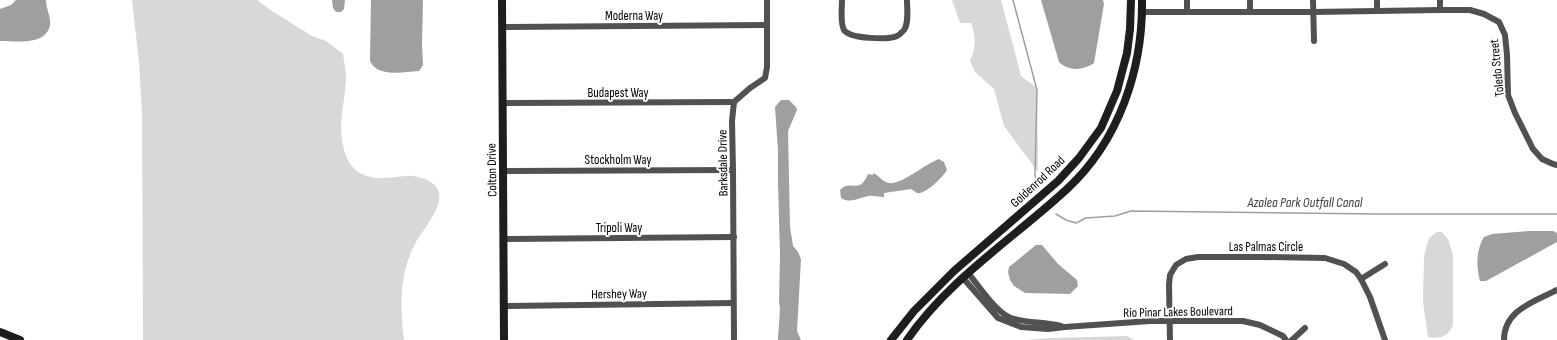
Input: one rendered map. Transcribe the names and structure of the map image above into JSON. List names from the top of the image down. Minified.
{"streets":{"main road":["Colton Drive","Goldenrod Road"],"street":["Moderna Way","Toledo Street","Budapest Way","Stockholm Way","Barksdale Drive","Tripoli Way","Las Palmas Circle","Hershey Way","Rio Pinar Lakes Boulevard"]},"crossings":[["Moderna Way","Colton Drive"],["Toledo Street","Goldenrod Road"],["Budapest Way","Barksdale Drive"],["Budapest Way","Colton Drive"],["Stockholm Way","Barksdale Drive"],["Stockholm Way","Colton Drive"],["Barksdale Drive","Tripoli Way"],["Barksdale Drive","Hershey Way"],["Colton Drive","Tripoli Way"],["Colton Drive","Hershey Way"],["Goldenrod Road","Rio Pinar Lakes Boulevard"],["Las Palmas Circle","Rio Pinar Lakes Boulevard"]],"water":["Azalea Park Outfall Canal"]}
